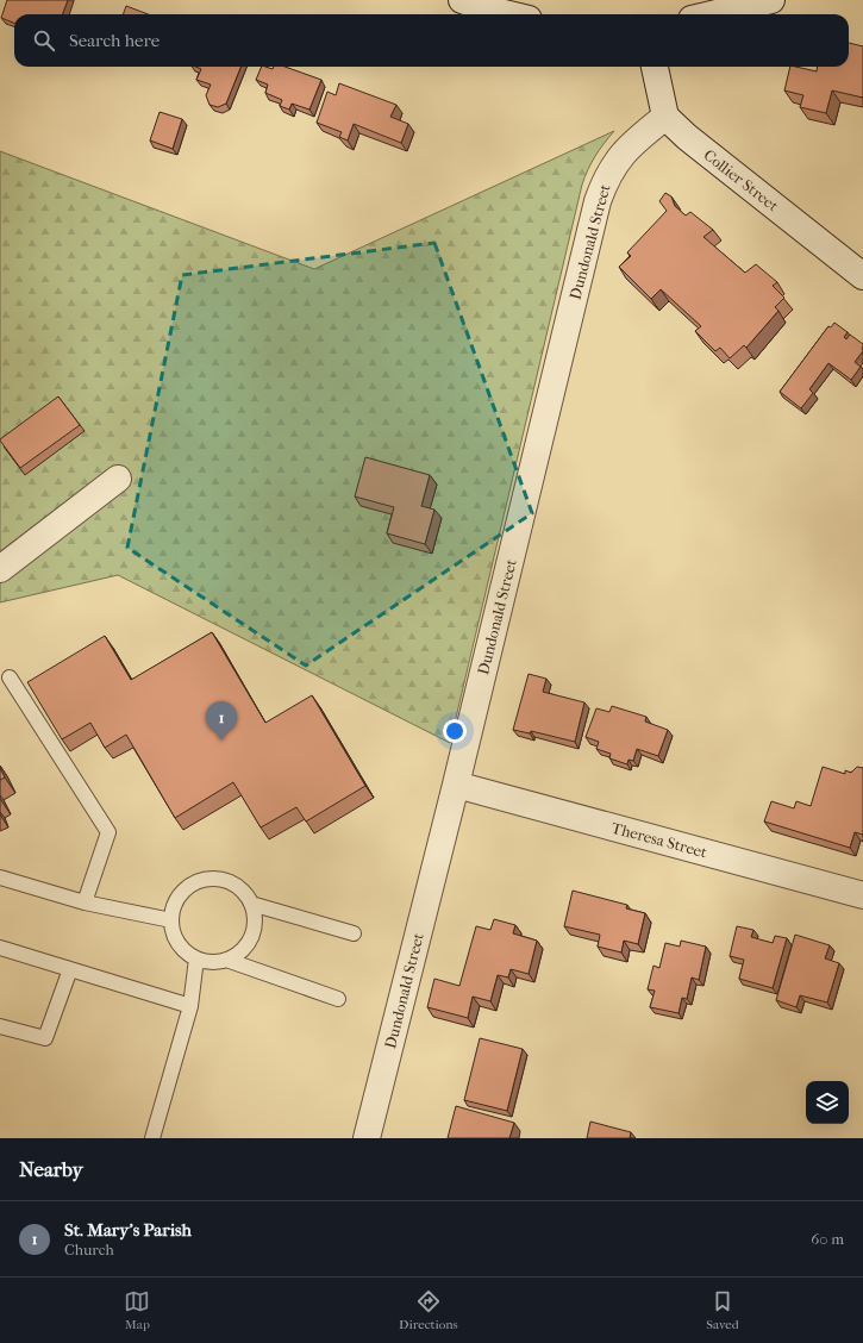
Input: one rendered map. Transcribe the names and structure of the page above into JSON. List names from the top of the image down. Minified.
{"streets":{"street":["Collier Street","Dundonald Street","Theresa Street"]},"crossings":[["Collier Street","Dundonald Street"],["Dundonald Street","Theresa Street"]],"page":{"search":"Search here","pins":"1","heading":"Nearby","list":[{"mark":"1","name":"St. Mary's Parish","note":"Church","value":"60 m"}],"nav":["Map","Directions","Saved"]}}
